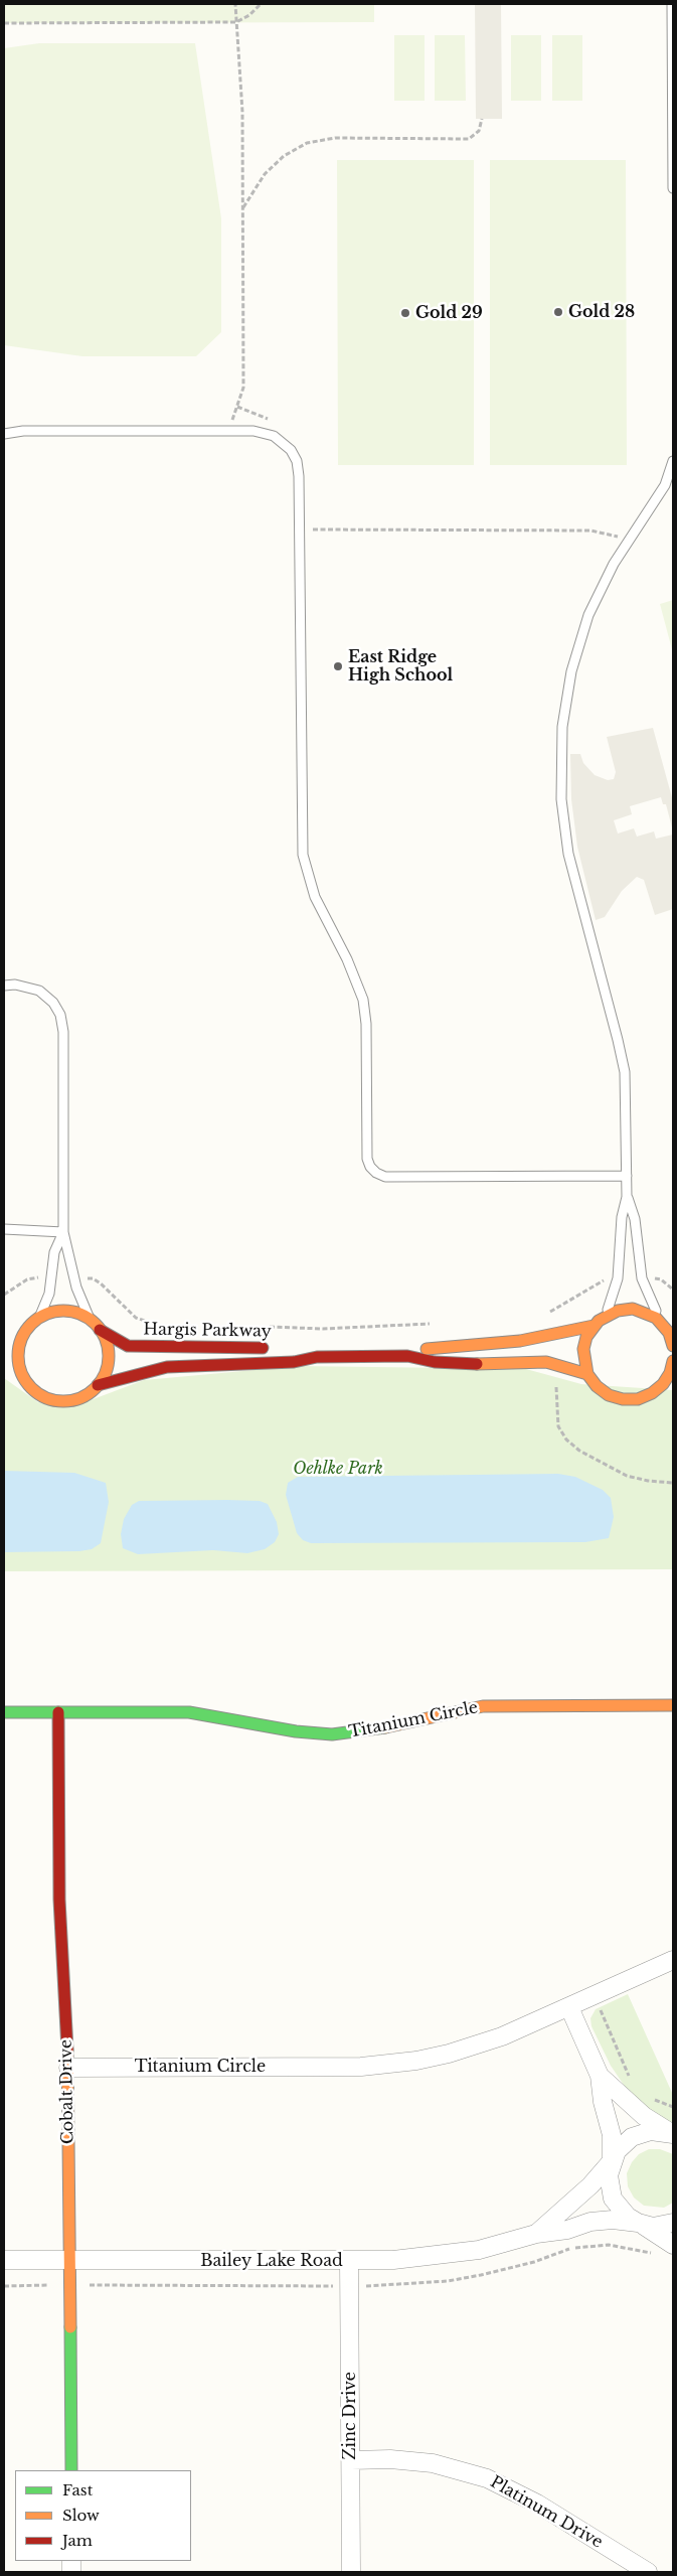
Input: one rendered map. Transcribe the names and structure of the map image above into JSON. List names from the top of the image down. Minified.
{"streets":{"street":["Hargis Parkway","Titanium Circle","Cobalt Drive","Bailey Lake Road","Zinc Drive","Platinum Drive"]},"crossings":[["Titanium Circle","Cobalt Drive"],["Cobalt Drive","Bailey Lake Road"],["Bailey Lake Road","Zinc Drive"],["Zinc Drive","Platinum Drive"]],"parks":["Oehlke Park"],"places":["Gold 28","Gold 29","East Ridge High School"],"legend":["Fast","Slow","Jam"]}
